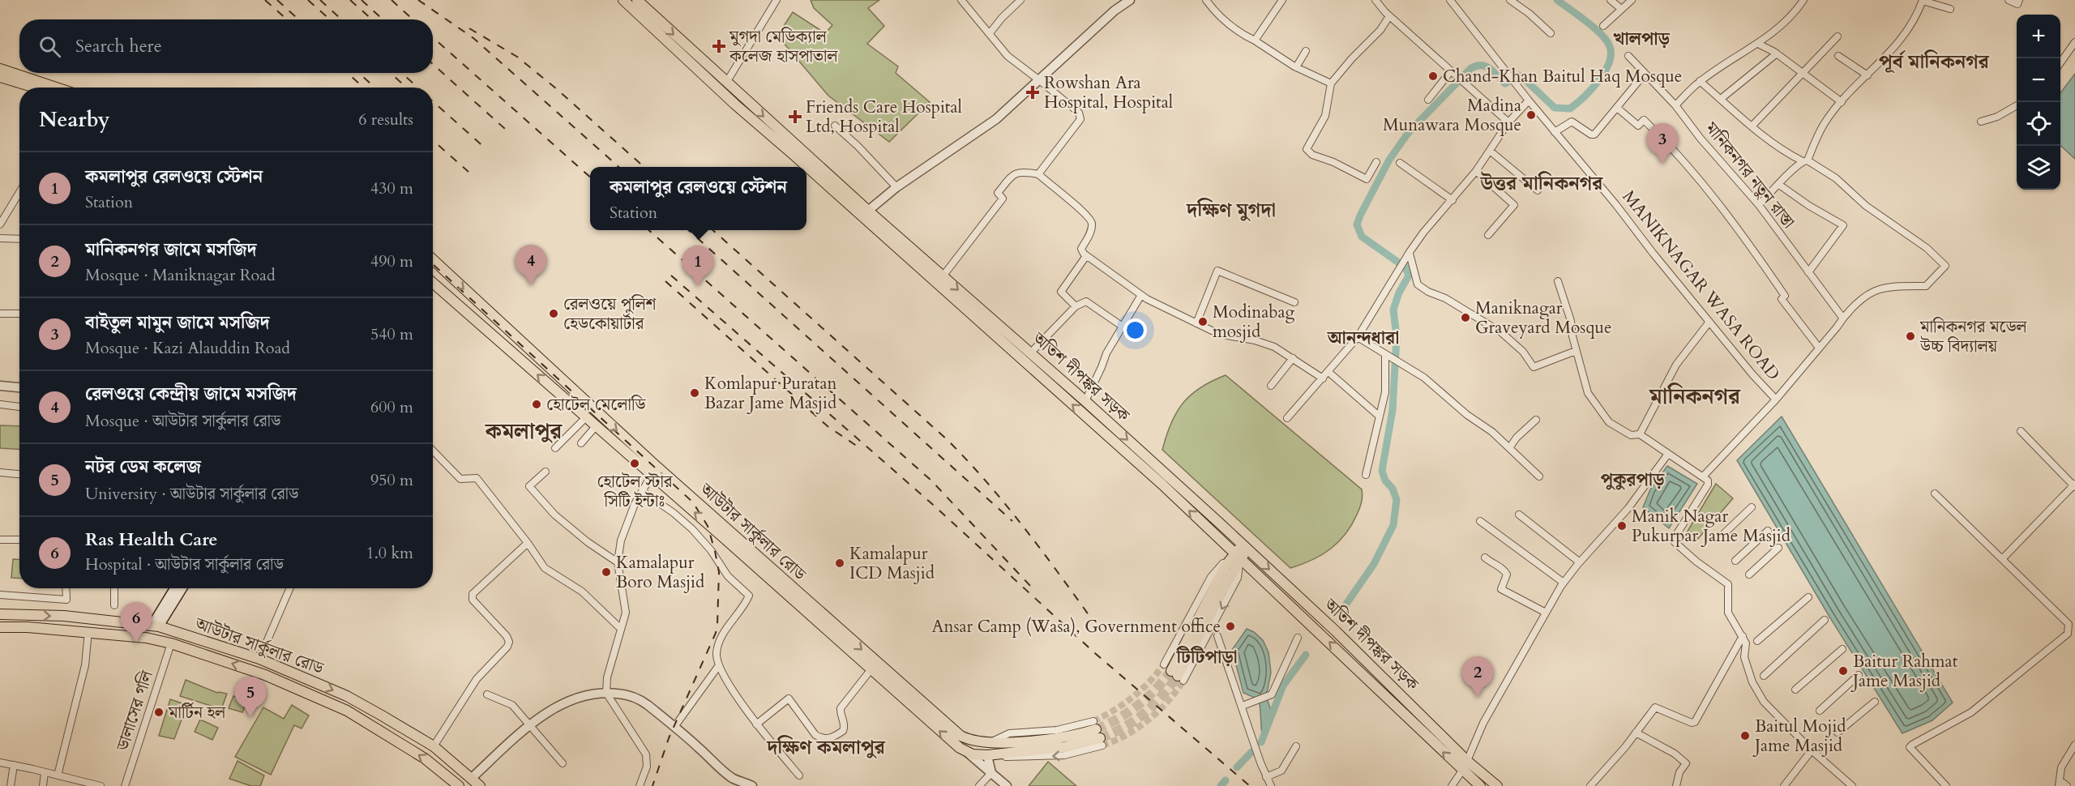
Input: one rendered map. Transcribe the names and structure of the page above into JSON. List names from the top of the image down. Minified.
{"streets":{"main road":["অতিশ দীপঙ্কর সড়ক","আউটার সার্কুলার রোড"],"street":["মানিকনগর নতুন রাস্তা","MANIKNAGAR WASA ROAD","ডালাসের গলি"]},"crossings":[["আউটার সার্কুলার রোড","ডালাসের গলি"]],"districts":["খালপাড়","পূর্ব মানিকনগর","উত্তর মানিকনগর","দক্ষিণ মুগদা","আনন্দধারা","মানিকনগর","কমলাপুর","পুকুরপাড়","টিটিপাড়া","দক্ষিণ কমলাপুর"],"places":{"health":["মুগদা মেডিক্যাল কলেজ হাসপাতাল","Rowshan Ara Hospital, Hospital","Friends Care Hospital Ltd, Hospital"],"other":["Chand-Khan Baitul Haq Mosque","Madina Munawara Mosque","রেলওয়ে পুলিশ হেডকোয়ার্টার","Maniknagar Graveyard Mosque","Modinabag mosjid","মানিকনগর মডেল উচ্চ বিদ্যালয়","Komlapur Puratan Bazar Jame Masjid","হোটেল মেলোডি","হোটেল স্টার সিটি ইন্টাঃ","Manik Nagar Pukurpar Jame Masjid","Kamalapur ICD Masjid","Kamalapur Boro Masjid","Ansar Camp (Wasa), Government office","Baitur Rahmat Jame Masjid","মার্টিন হল","Baitul Mojid Jame Masjid"]},"page":{"map_buttons":["+","−"],"search":"Search here","heading":["Nearby","6 results"],"pins":["3","4","1","6","2","5"],"list":[{"mark":"1","name":"কমলাপুর রেলওয়ে স্টেশন","note":"Station","value":"430 m"},{"mark":"2","name":"মানিকনগর জামে মসজিদ","note":"Mosque · Maniknagar Road","value":"490 m"},{"mark":"3","name":"বাইতুল মামুন জামে মসজিদ","note":"Mosque · Kazi Alauddin Road","value":"540 m"},{"mark":"4","name":"রেলওয়ে কেন্দ্রীয় জামে মসজিদ","note":"Mosque · আউটার সার্কুলার রোড","value":"600 m"},{"mark":"5","name":"নটর ডেম কলেজ","note":"University · আউটার সার্কুলার রোড","value":"950 m"},{"mark":"6","name":"Ras Health Care","note":"Hospital · আউটার সার্কুলার রোড","value":"1.0 km"}],"popup":["কমলাপুর রেলওয়ে স্টেশন","Station"]}}
